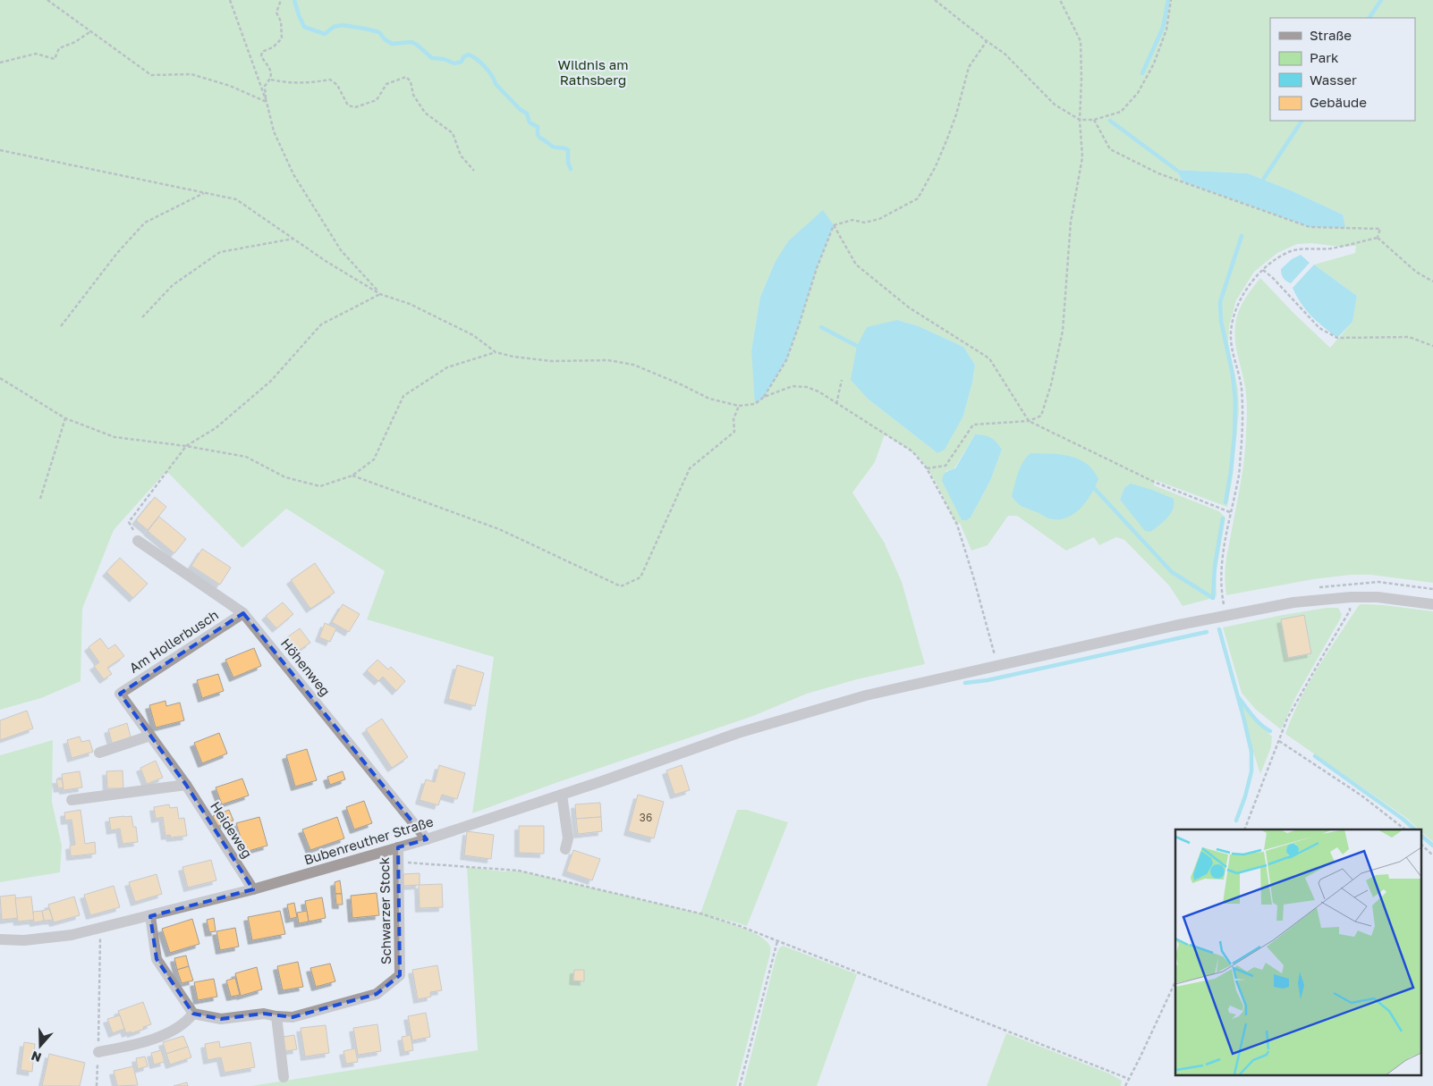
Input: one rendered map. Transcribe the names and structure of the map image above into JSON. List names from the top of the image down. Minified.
{"streets":{"street":["Am Hollerbusch","Höhenweg","Heideweg","Bubenreuther Straße","Schwarzer Stock"]},"crossings":[["Am Hollerbusch","Höhenweg"],["Am Hollerbusch","Heideweg"],["Höhenweg","Bubenreuther Straße"],["Heideweg","Bubenreuther Straße"],["Bubenreuther Straße","Schwarzer Stock"]],"parks":["Wildnis am Rathsberg"],"house_numbers":["36"],"legend":["Straße","Park","Wasser","Gebäude"],"north":"bottom"}
